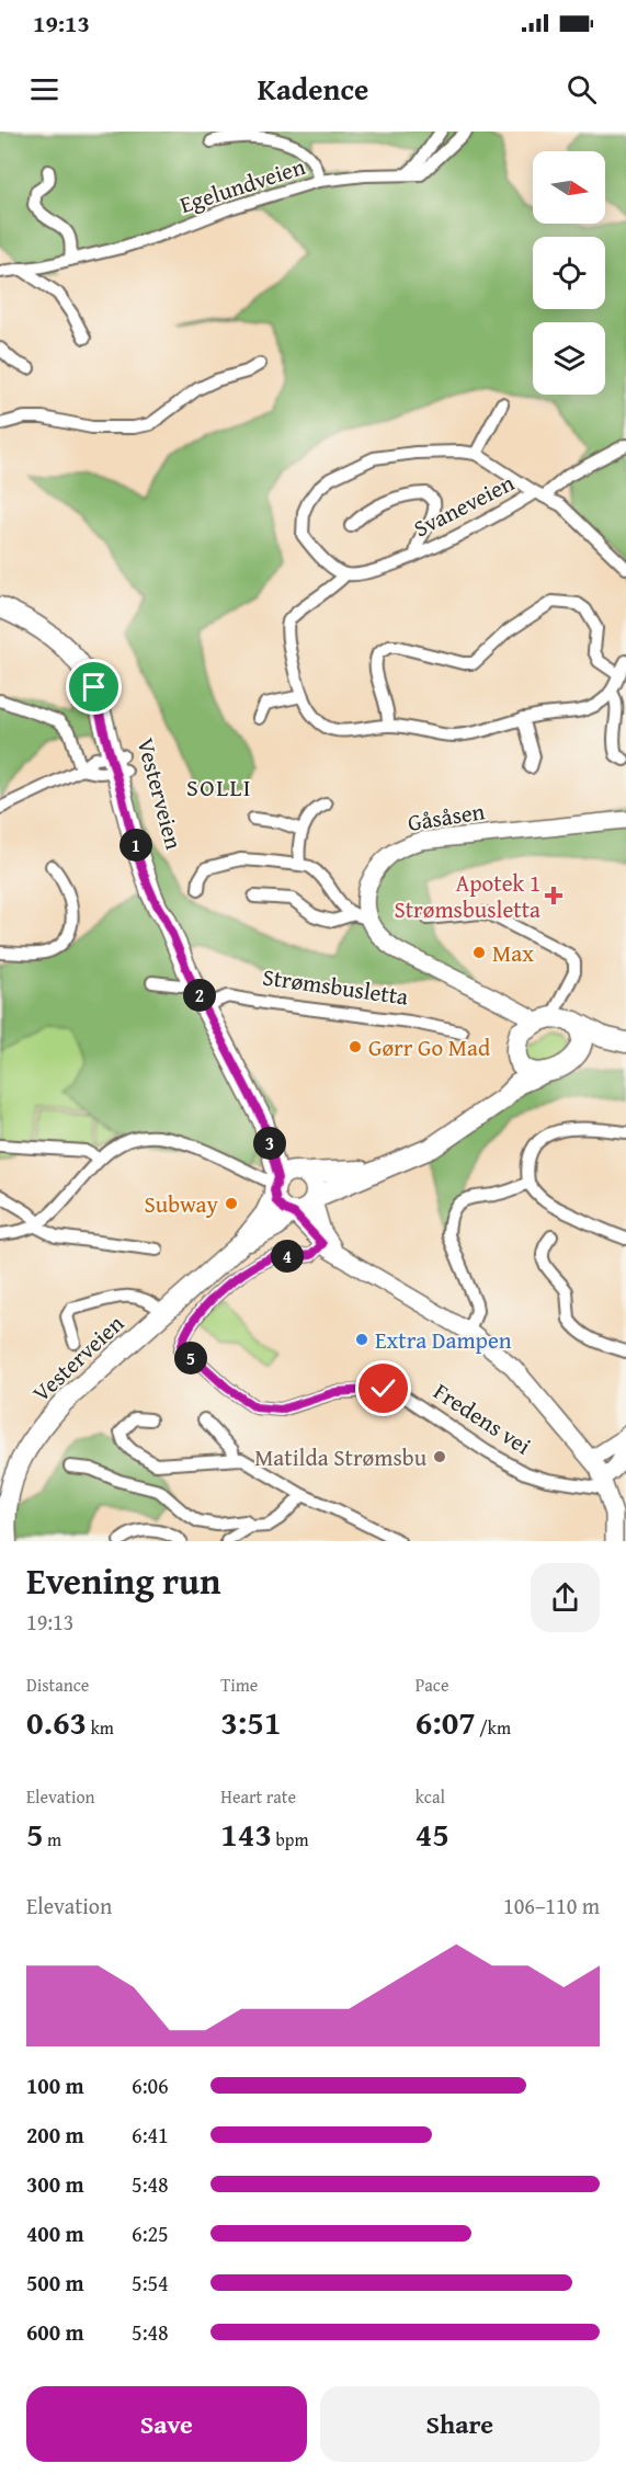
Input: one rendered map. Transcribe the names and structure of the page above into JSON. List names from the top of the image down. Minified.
{"streets":{"main road":["Vesterveien"],"street":["Egelundveien","Svaneveien","Gåsåsen","Strømsbusletta","Fredens vei"]},"crossings":[["Vesterveien","Strømsbusletta"]],"districts":["SOLLI"],"places":{"health":["Apotek 1 Strømsbusletta"],"other":["Max","Gørr Go Mad","Subway","Extra Dampen","Matilda Strømsbu"]},"north":"right","page":{"status":"19:13","header":"Kadence","pins":["1","2","3","4","5"],"heading":["Evening run","19:13"],"stats":[["Distance","0.63 km"],["Time","3:51"],["Pace","6:07 /km"],["Elevation","5 m"],["Heart rate","143 bpm"],["kcal","45"]],"chart":["Elevation","106–110 m"],"list":[{"name":"100 m","note":"6:06"},{"name":"200 m","note":"6:41"},{"name":"300 m","note":"5:48"},{"name":"400 m","note":"6:25"},{"name":"500 m","note":"5:54"},{"name":"600 m","note":"5:48"}],"buttons":["Save","Share"]}}
